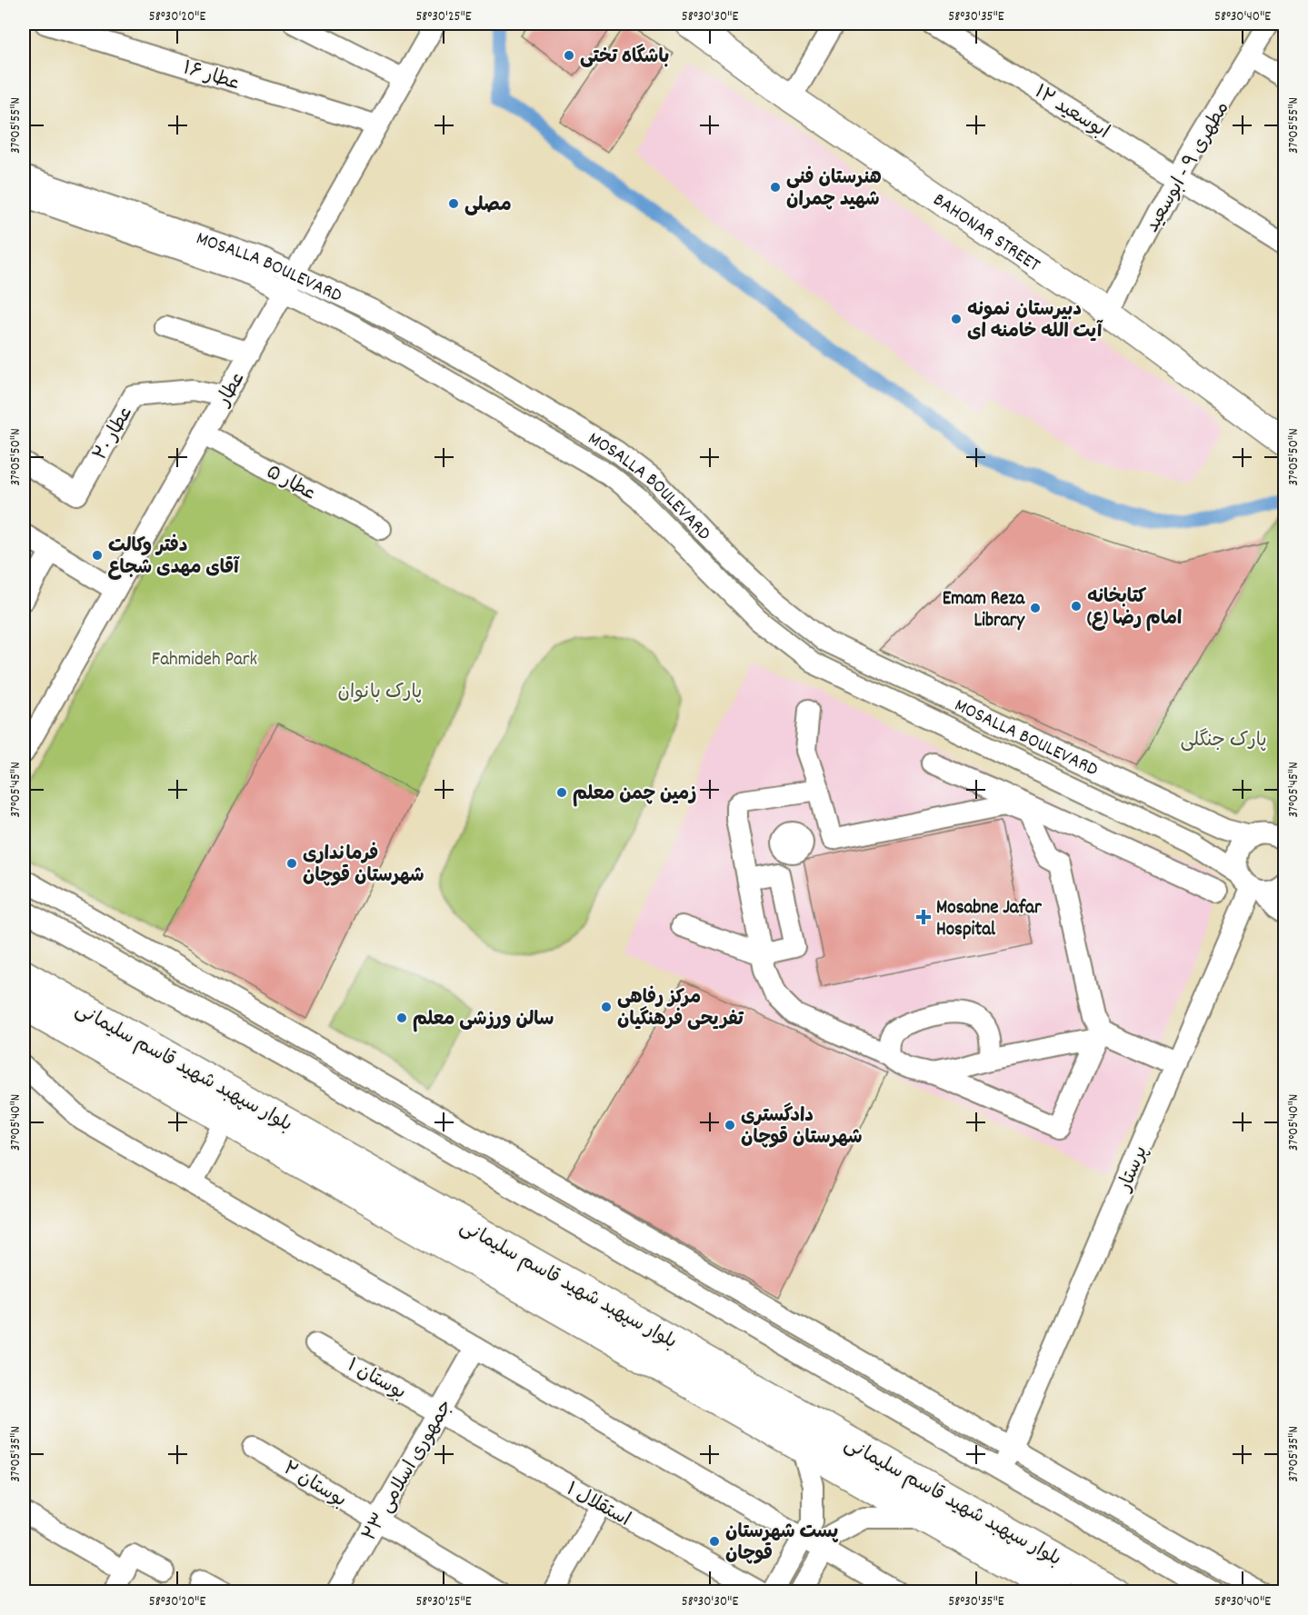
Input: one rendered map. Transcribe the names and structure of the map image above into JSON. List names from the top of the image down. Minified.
{"streets":{"highway":["بلوار سپهبد شهید قاسم سلیمانی"],"main road":["BAHONAR STREET"],"street":["عطار ۱۶","ابوسعید ۱۲","مطهری ۹ - ابوسعید","MOSALLA BOULEVARD","عطار","عطار ۲۰","عطار ۵","پرستار","بوستان ۱","جمهوری اسلامی ۲۳","بوستان ۲","استقلال ۱"]},"crossings":[["عطار ۱۶","عطار"],["ابوسعید ۱۲","مطهری ۹ - ابوسعید"],["مطهری ۹ - ابوسعید","BAHONAR STREET"],["MOSALLA BOULEVARD","عطار"],["MOSALLA BOULEVARD","پرستار"],["عطار","عطار ۲۰"],["عطار","عطار ۵"],["بوستان ۱","جمهوری اسلامی ۲۳"],["بوستان ۱","استقلال ۱"],["جمهوری اسلامی ۲۳","بوستان ۲"],["جمهوری اسلامی ۲۳","استقلال ۱"]],"parks":["Fahmideh Park","پارک بانوان","پارک جنگلی"],"places":{"other":["باشگاه تختی","هنرستان فنی شهید چمران","مصلی","دبیرستان نمونه آیت الله خامنه ای","دفتر وکالت آقای مهدی شجاع","کتابخانه امام رضا (ع)","Emam Reza Library","زمین چمن معلم","فرمانداری شهرستان قوچان","مرکز رفاهی تفریحی فرهنگیان","سالن ورزشی معلم","دادگستری شهرستان قوچان","پست شهرستان قوچان"],"health":["Mosabne Jafar Hospital"]},"coordinates":["58°30'20\"E","58°30'25\"E","58°30'30\"E","58°30'35\"E","58°30'40\"E","37°05'55\"N","37°05'50\"N","37°05'45\"N","37°05'40\"N","37°05'35\"N"]}
